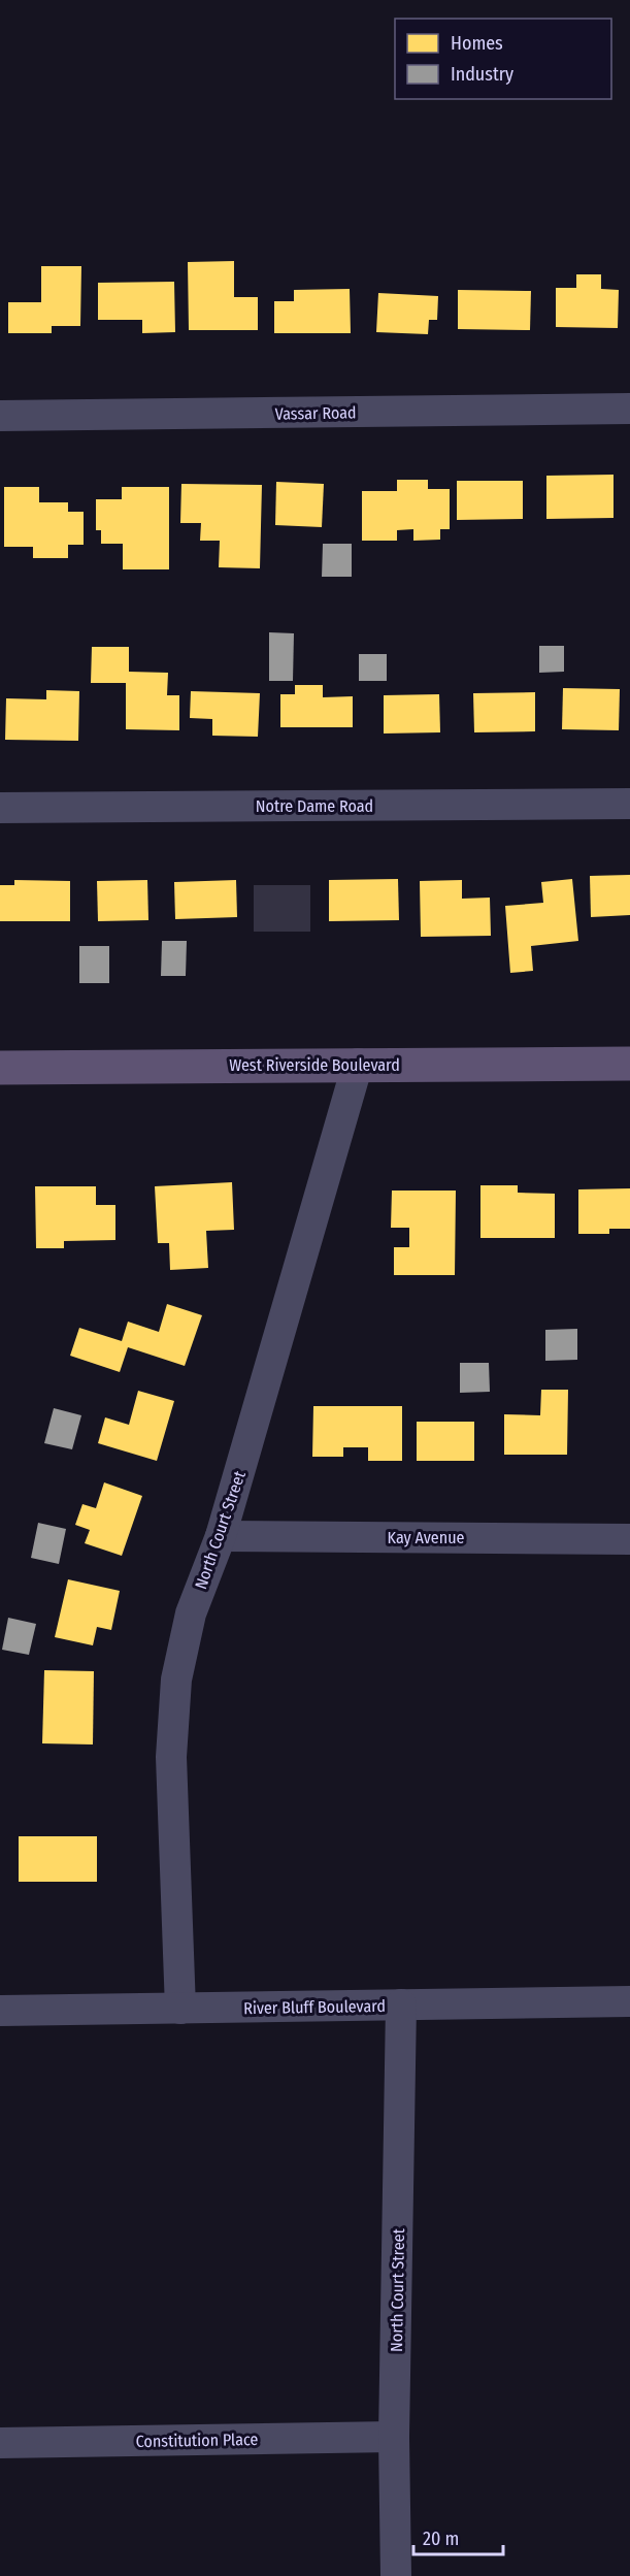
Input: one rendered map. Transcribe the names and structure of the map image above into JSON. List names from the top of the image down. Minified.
{"streets":{"main road":["West Riverside Boulevard"],"street":["Vassar Road","Notre Dame Road","North Court Street","Kay Avenue","River Bluff Boulevard","Constitution Place"]},"crossings":[["West Riverside Boulevard","North Court Street"],["North Court Street","Kay Avenue"],["North Court Street","River Bluff Boulevard"],["North Court Street","Constitution Place"]],"legend":["Homes","Industry"],"scale_bar":"20 m"}
